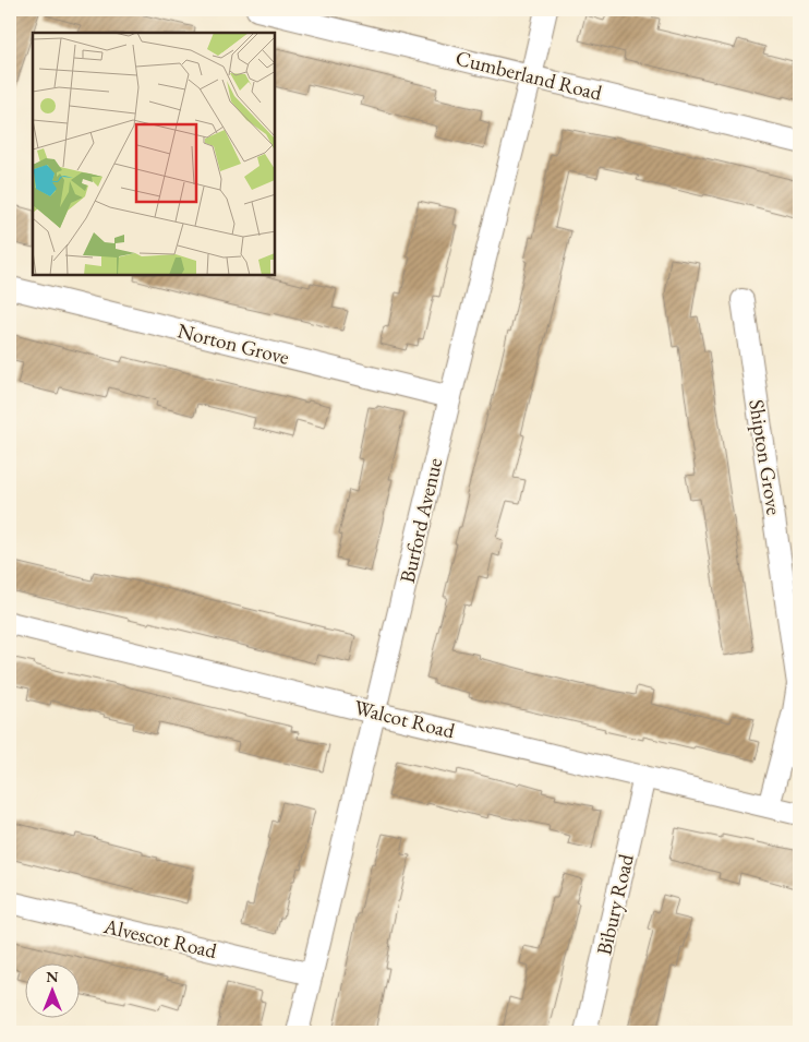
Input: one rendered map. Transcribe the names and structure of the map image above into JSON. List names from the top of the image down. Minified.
{"streets":{"street":["Cumberland Road","Norton Grove","Shipton Grove","Burford Avenue","Walcot Road","Bibury Road","Alvescot Road"]},"crossings":[["Cumberland Road","Burford Avenue"],["Norton Grove","Burford Avenue"],["Shipton Grove","Walcot Road"],["Burford Avenue","Walcot Road"],["Burford Avenue","Alvescot Road"],["Walcot Road","Bibury Road"]],"north":"top"}
